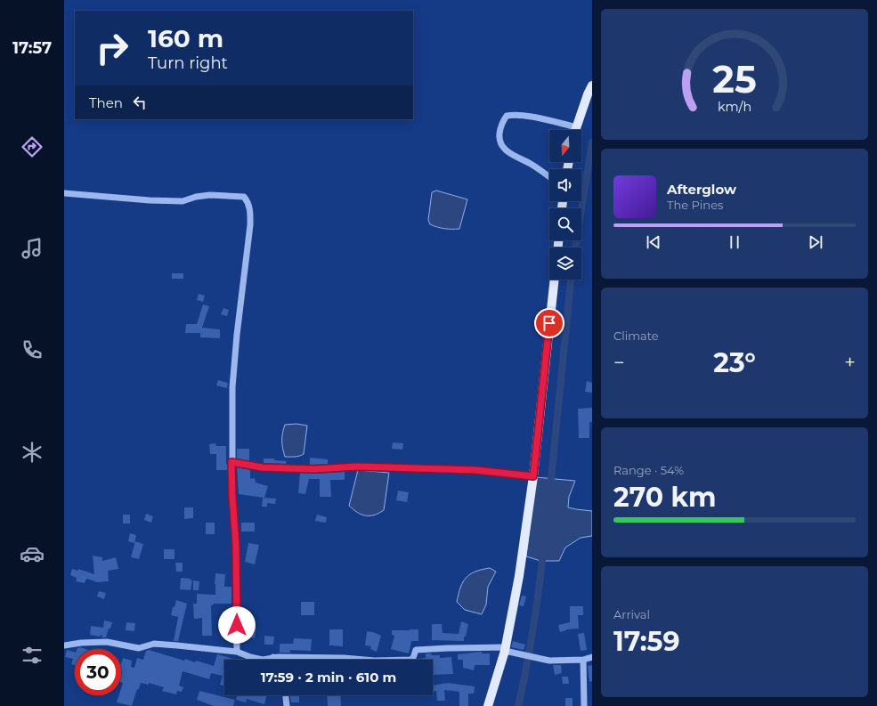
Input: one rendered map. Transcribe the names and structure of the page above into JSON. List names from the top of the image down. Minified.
{"north":"bottom","page":{"tabs":"17:57","turn":["160 m","Turn right"],"then":"Then","song":["Afterglow","The Pines"],"tile":["Climate",["Range · 54%","270 km"],["Arrival","17:59"]],"heat":["−","23°","+"],"limit":"30","trip":"17:59 · 2 min · 610 m","gauge":["25","km/h"]}}
